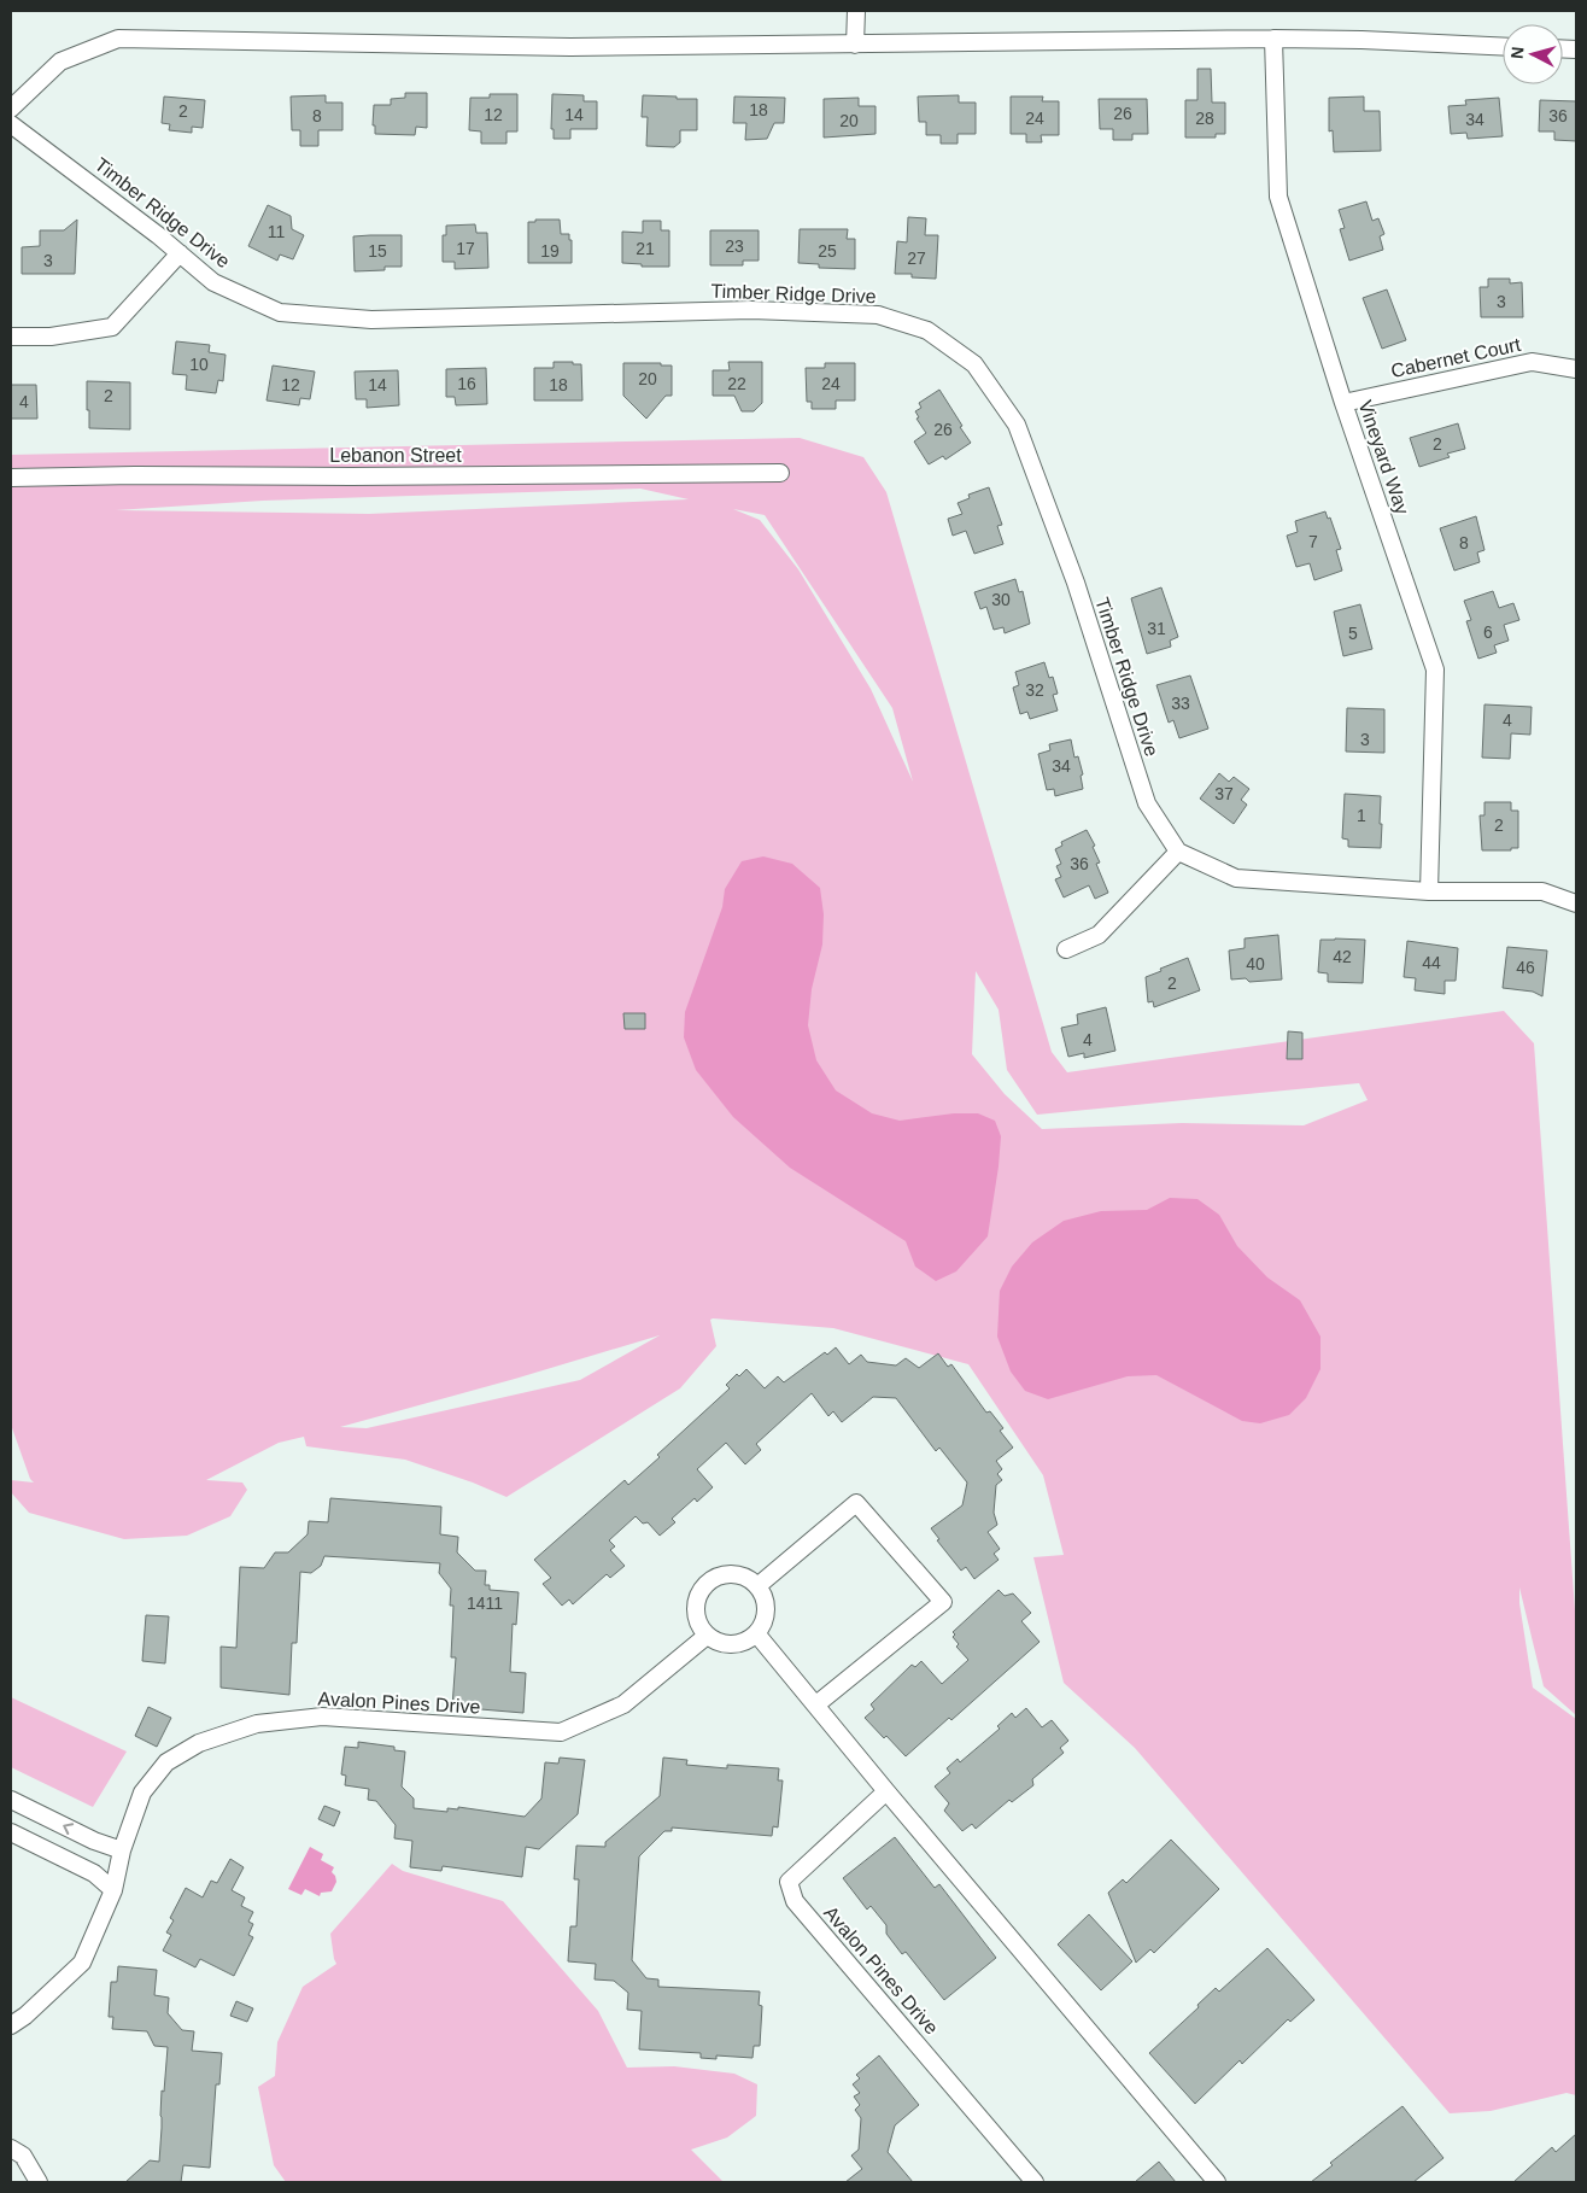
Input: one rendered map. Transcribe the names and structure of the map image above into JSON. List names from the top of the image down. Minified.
{"streets":{"street":["Timber Ridge Drive","Cabernet Court","Lebanon Street","Vineyard Way","Avalon Pines Drive"]},"crossings":[["Cabernet Court","Vineyard Way"]],"house_numbers":["18","2","26","12","14","8","36","24","28","34","20","11","23","17","21","15","19","25","27","3","3","10","20","16","22","24","12","14","18","2","4","26","2","7","8","30","31","6","5","32","33","4","3","34","37","1","2","36","42","44","40","46","2","4","1411"],"north":"left"}
